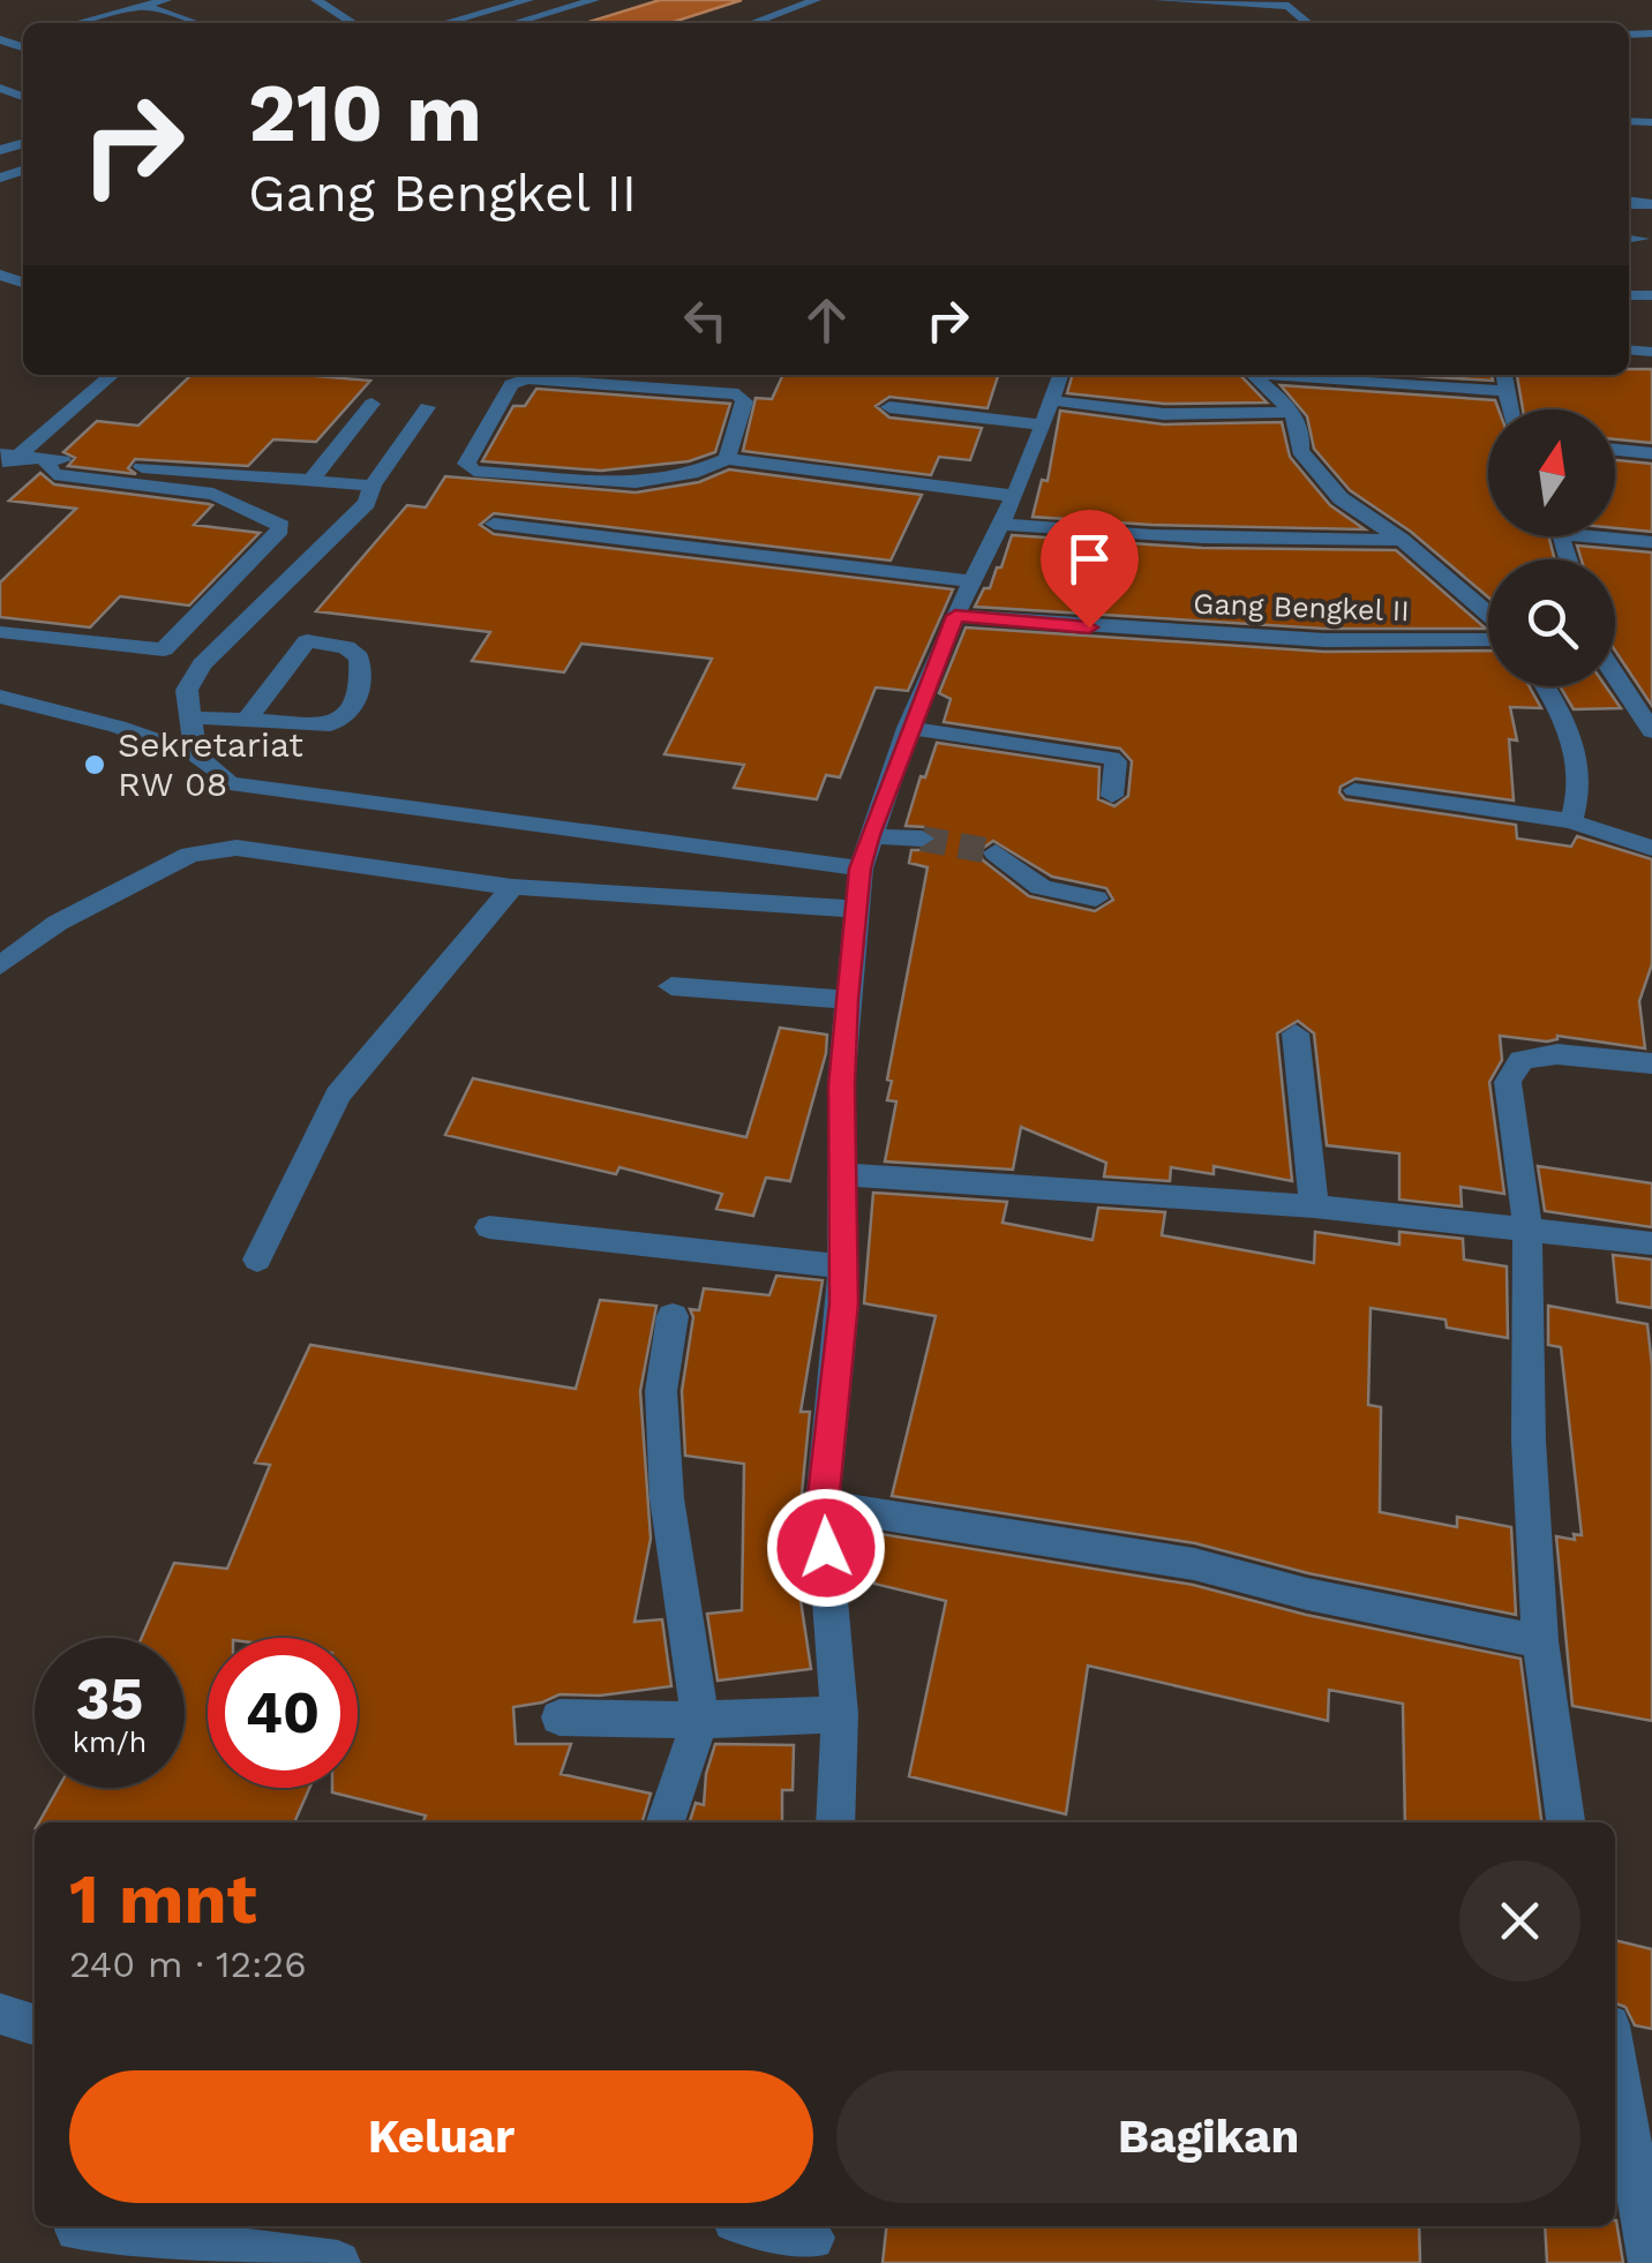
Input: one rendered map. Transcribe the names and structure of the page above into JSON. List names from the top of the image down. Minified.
{"streets":{"street":["Gang Bengkel II"]},"places":["Sekretariat RW 08"],"north":"top","page":{"turn":["210 m","Gang Bengkel II"],"speed":"35 km/h","limit":"40","heading":["1 mnt","240 m · 12:26"],"buttons":["Keluar","Bagikan"]}}
